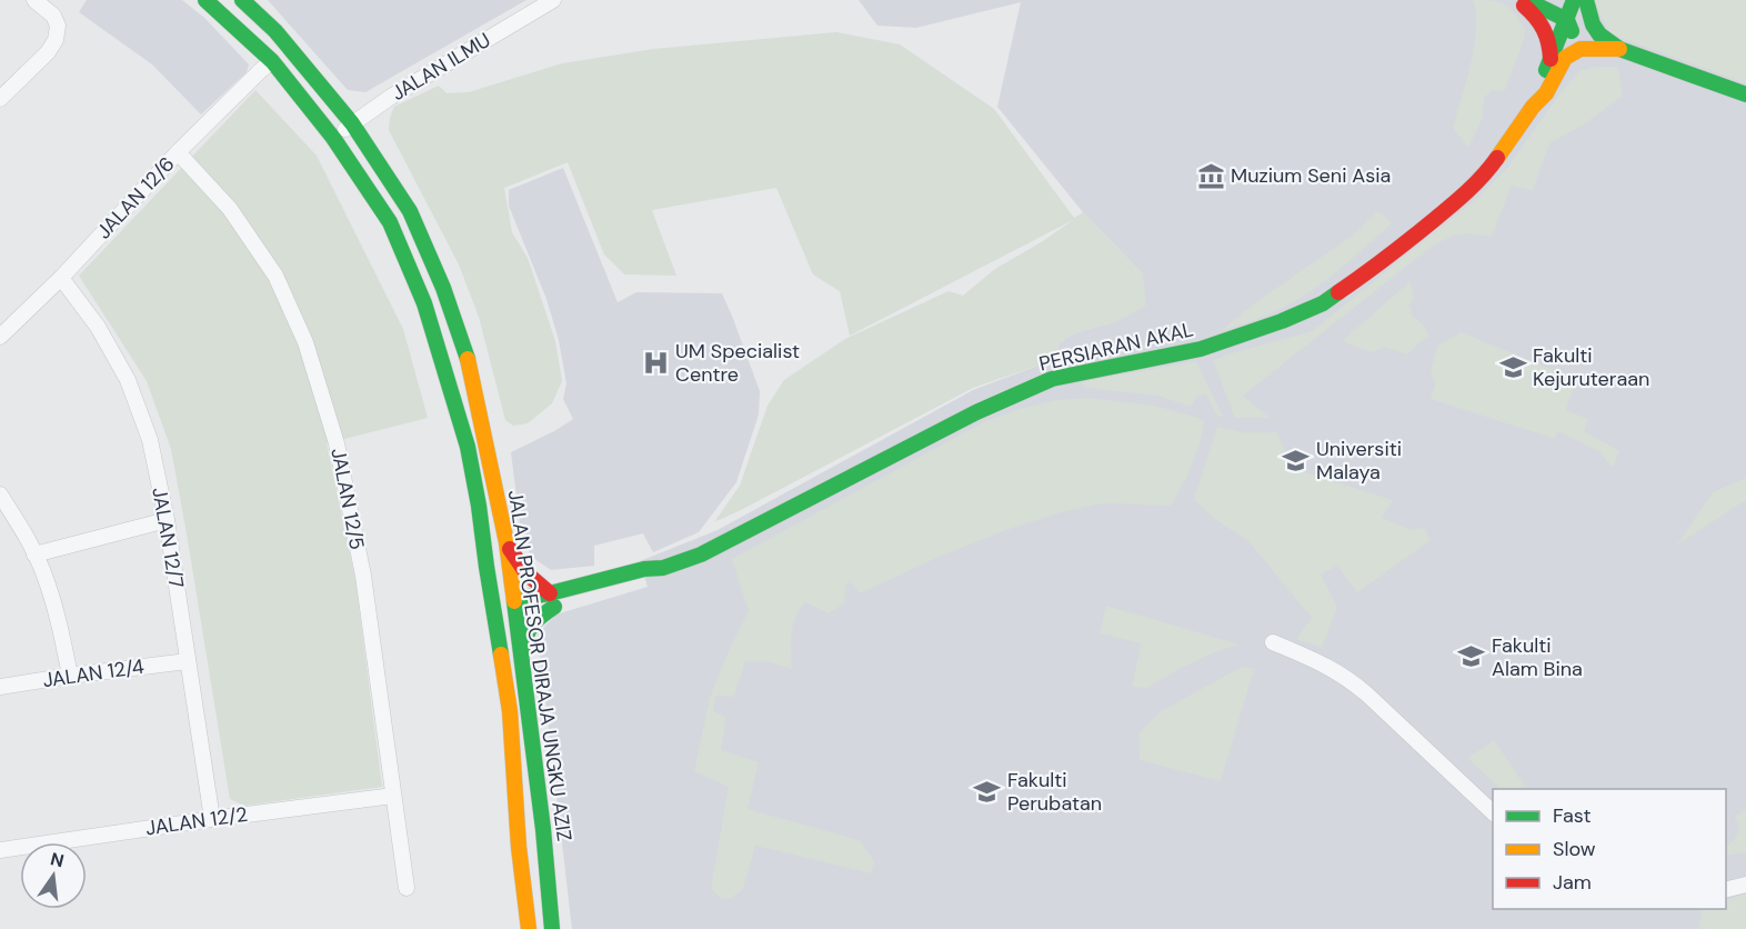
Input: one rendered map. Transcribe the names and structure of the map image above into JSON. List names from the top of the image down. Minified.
{"streets":{"main road":["PERSIARAN AKAL","JALAN PROFESOR DIRAJA UNGKU AZIZ"],"street":["JALAN ILMU","JALAN 12/6","JALAN 12/5","JALAN 12/7","JALAN 12/4","JALAN 12/2"]},"crossings":[["JALAN ILMU","JALAN PROFESOR DIRAJA UNGKU AZIZ"],["JALAN 12/6","JALAN 12/5"],["JALAN 12/6","JALAN 12/7"],["JALAN 12/6","JALAN PROFESOR DIRAJA UNGKU AZIZ"],["PERSIARAN AKAL","JALAN PROFESOR DIRAJA UNGKU AZIZ"],["JALAN 12/5","JALAN 12/2"],["JALAN 12/7","JALAN 12/4"],["JALAN 12/7","JALAN 12/2"]],"places":{"museum":["Muzium Seni Asia"],"hospital":["UM Specialist Centre"],"school or university":["Fakulti Kejuruteraan","Universiti Malaya","Fakulti Alam Bina","Fakulti Perubatan"]},"legend":["Fast","Slow","Jam"],"north":"top"}
